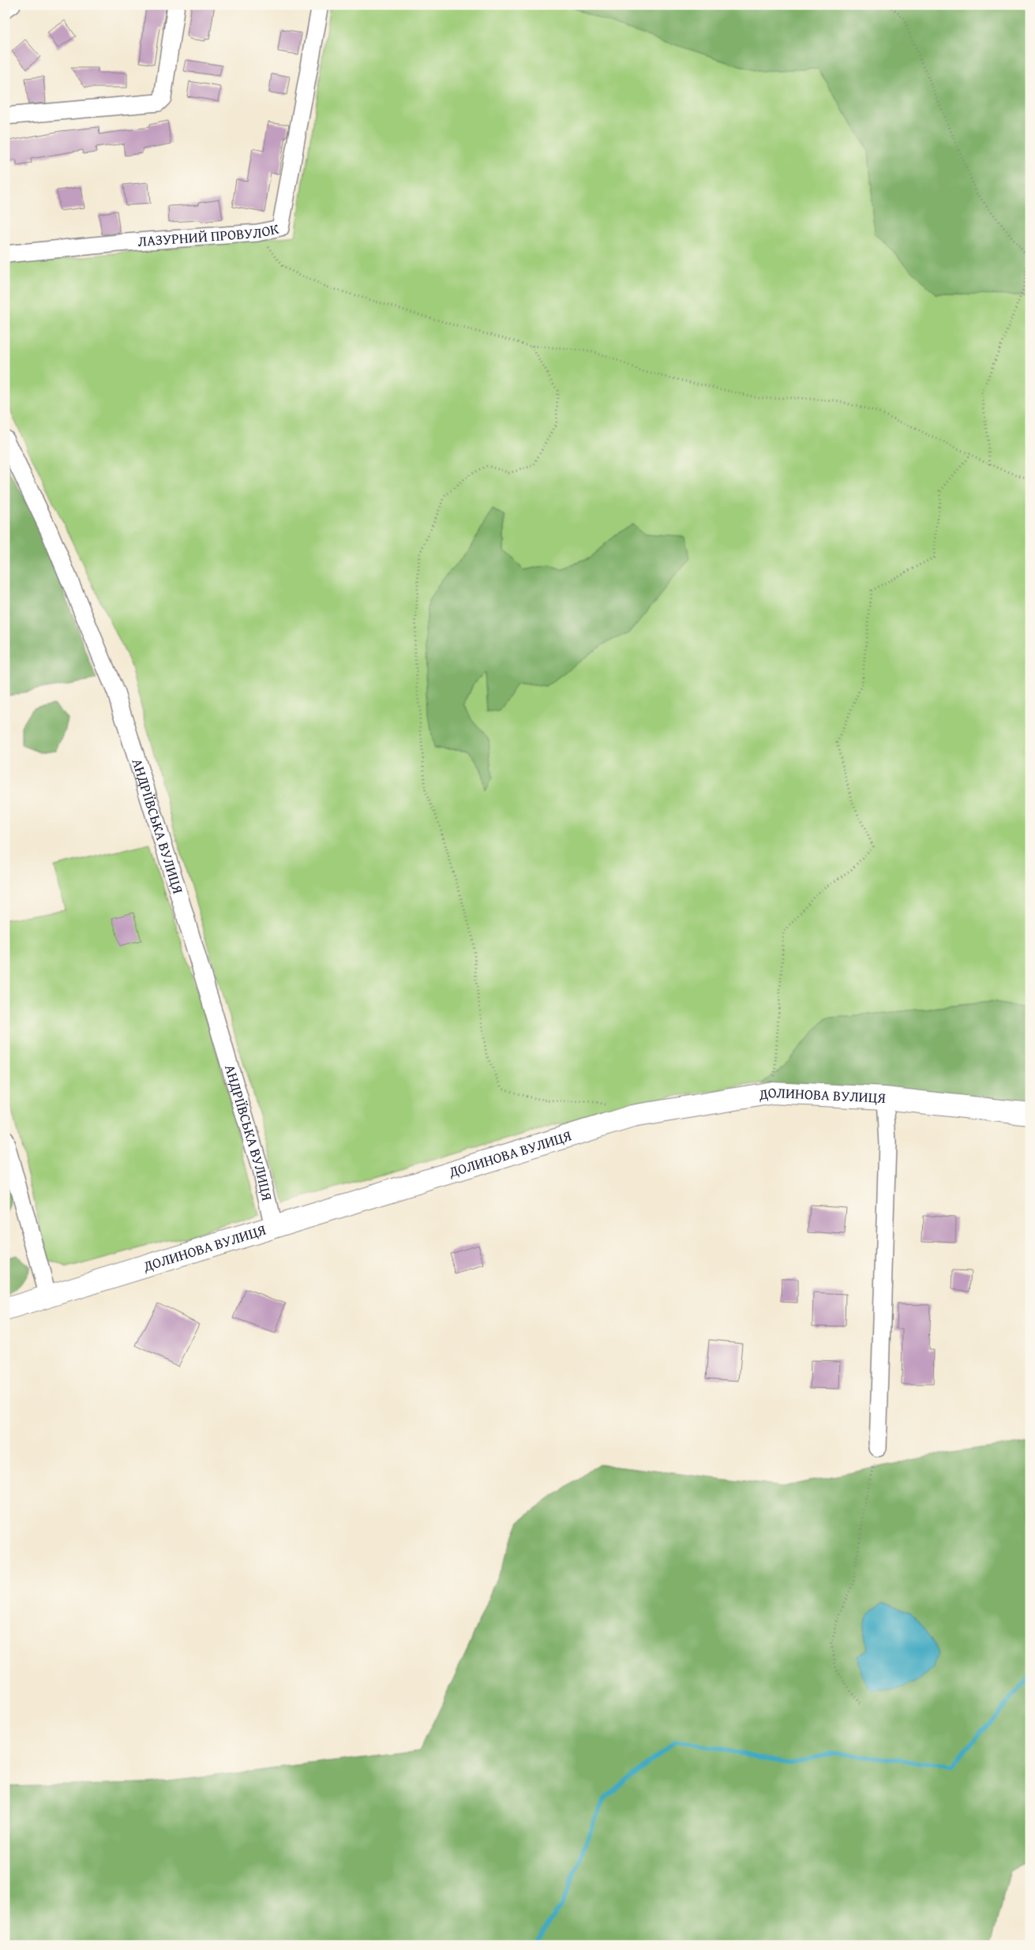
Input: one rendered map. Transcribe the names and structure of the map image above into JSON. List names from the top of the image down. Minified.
{"streets":{"street":["ЛАЗУРНИЙ ПРОВУЛОК","АНДРІЇВСЬКА ВУЛИЦЯ","ДОЛИНОВА ВУЛИЦЯ"]},"crossings":[["АНДРІЇВСЬКА ВУЛИЦЯ","ДОЛИНОВА ВУЛИЦЯ"]]}
